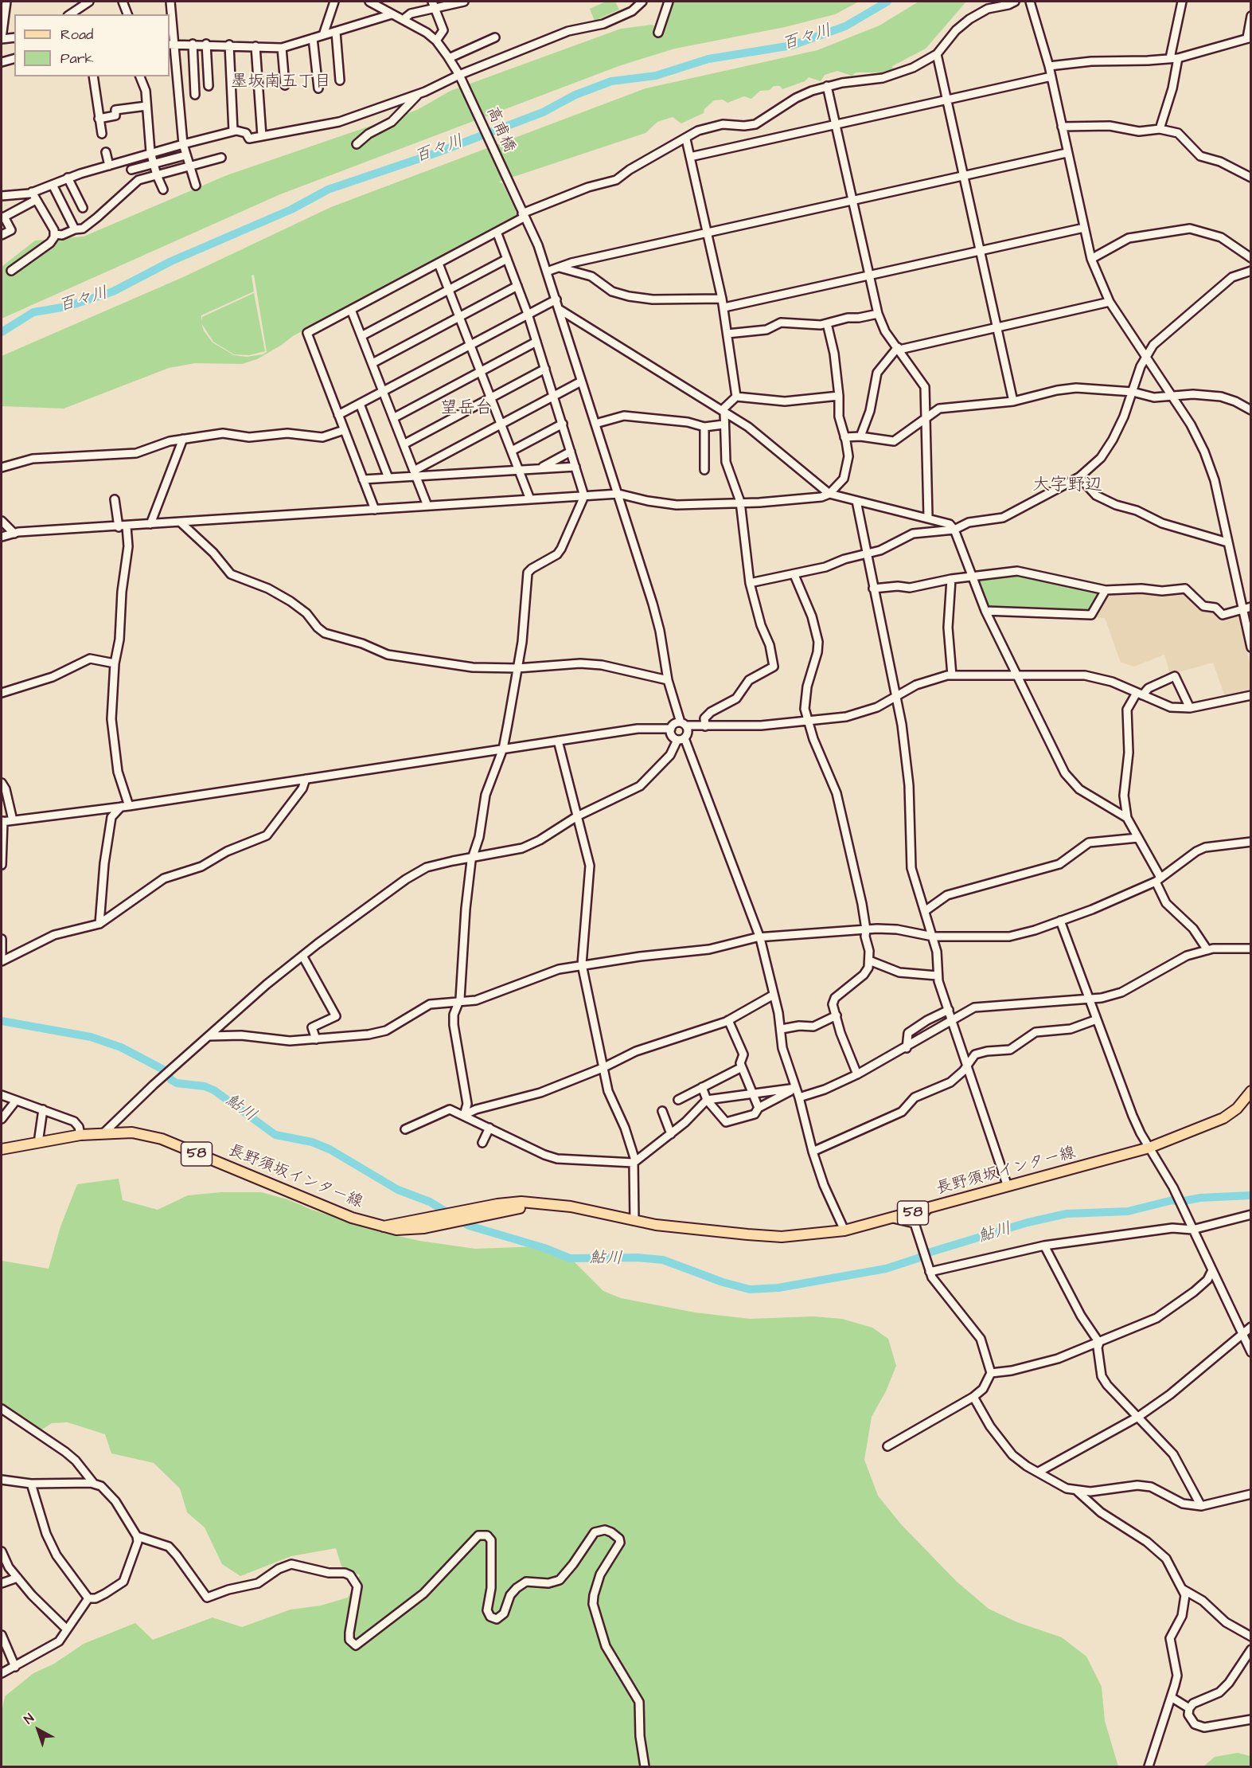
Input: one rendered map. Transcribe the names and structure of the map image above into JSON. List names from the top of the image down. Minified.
{"streets":{"main road":["58","長野須坂インター線"],"street":["高甫橋"]},"crossings":[["高甫橋","長野須坂インター線"]],"districts":["墨坂南五丁目","望岳台","大字野辺"],"water":["百々川","鮎川"],"legend":["Road","Park"],"north":"top left"}
